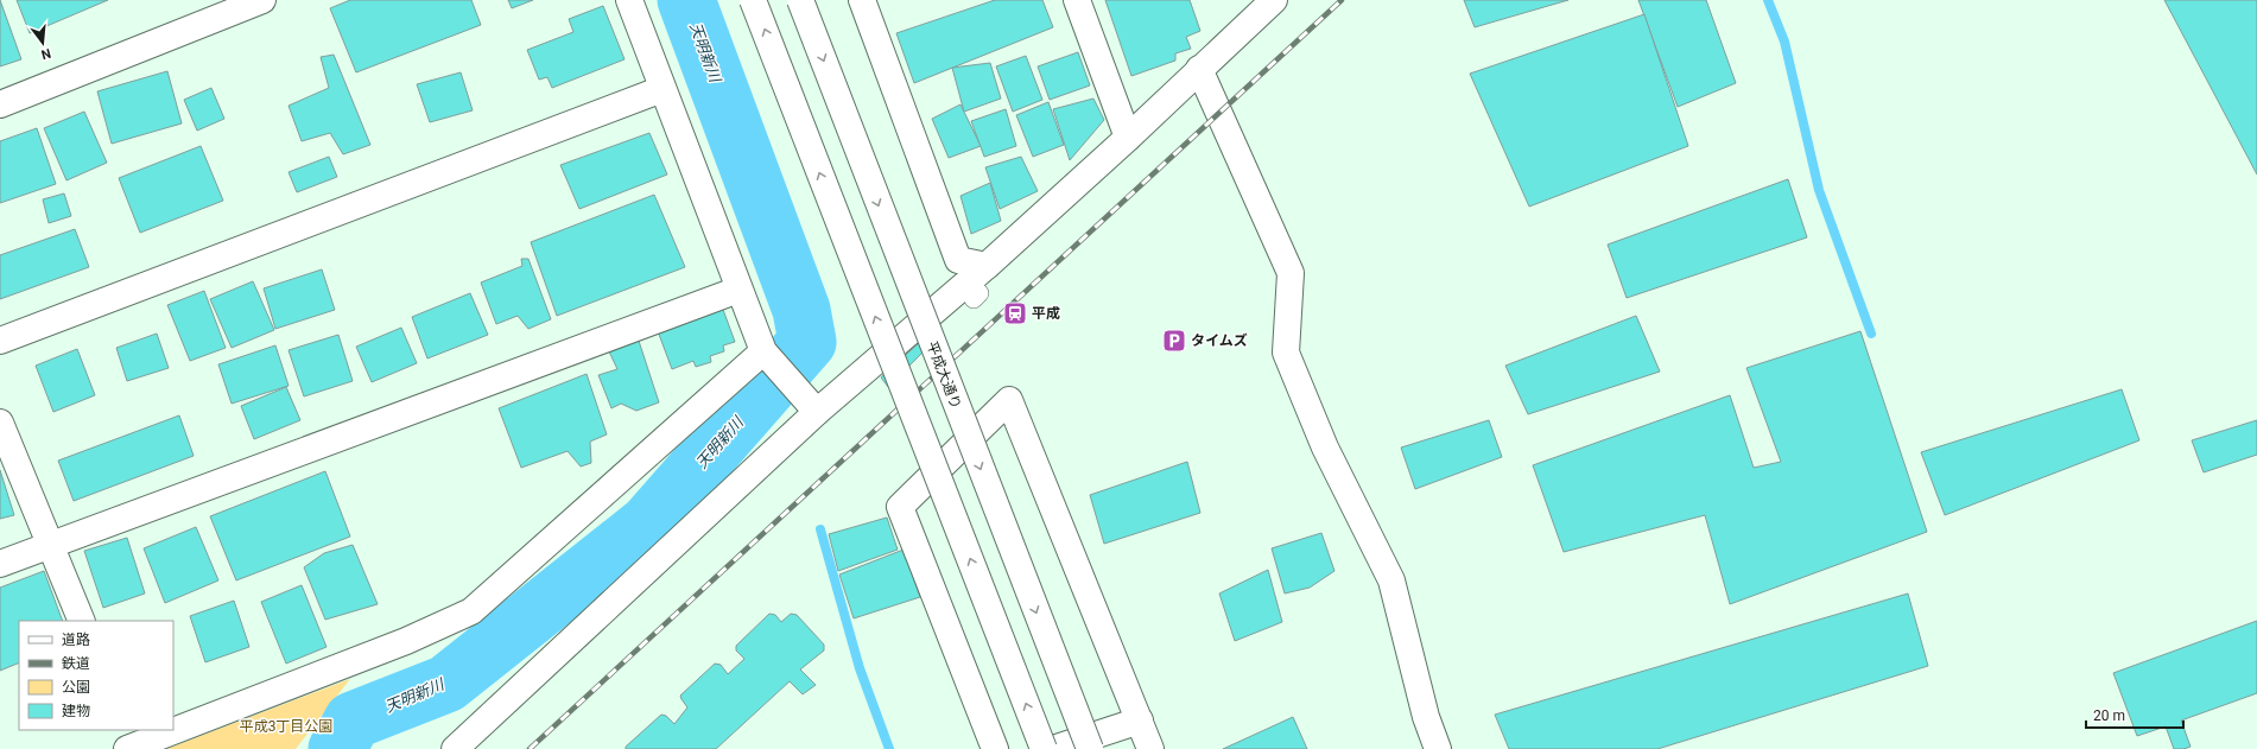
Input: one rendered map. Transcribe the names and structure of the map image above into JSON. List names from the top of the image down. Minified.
{"streets":{"street":["平成大通り"]},"water":["天明新川"],"parks":["平成3丁目公園"],"places":{"station":["平成"],"parking":["タイムズ"]},"legend":["道路","鉄道","公園","建物"],"scale_bar":"20 m","north":"bottom"}
